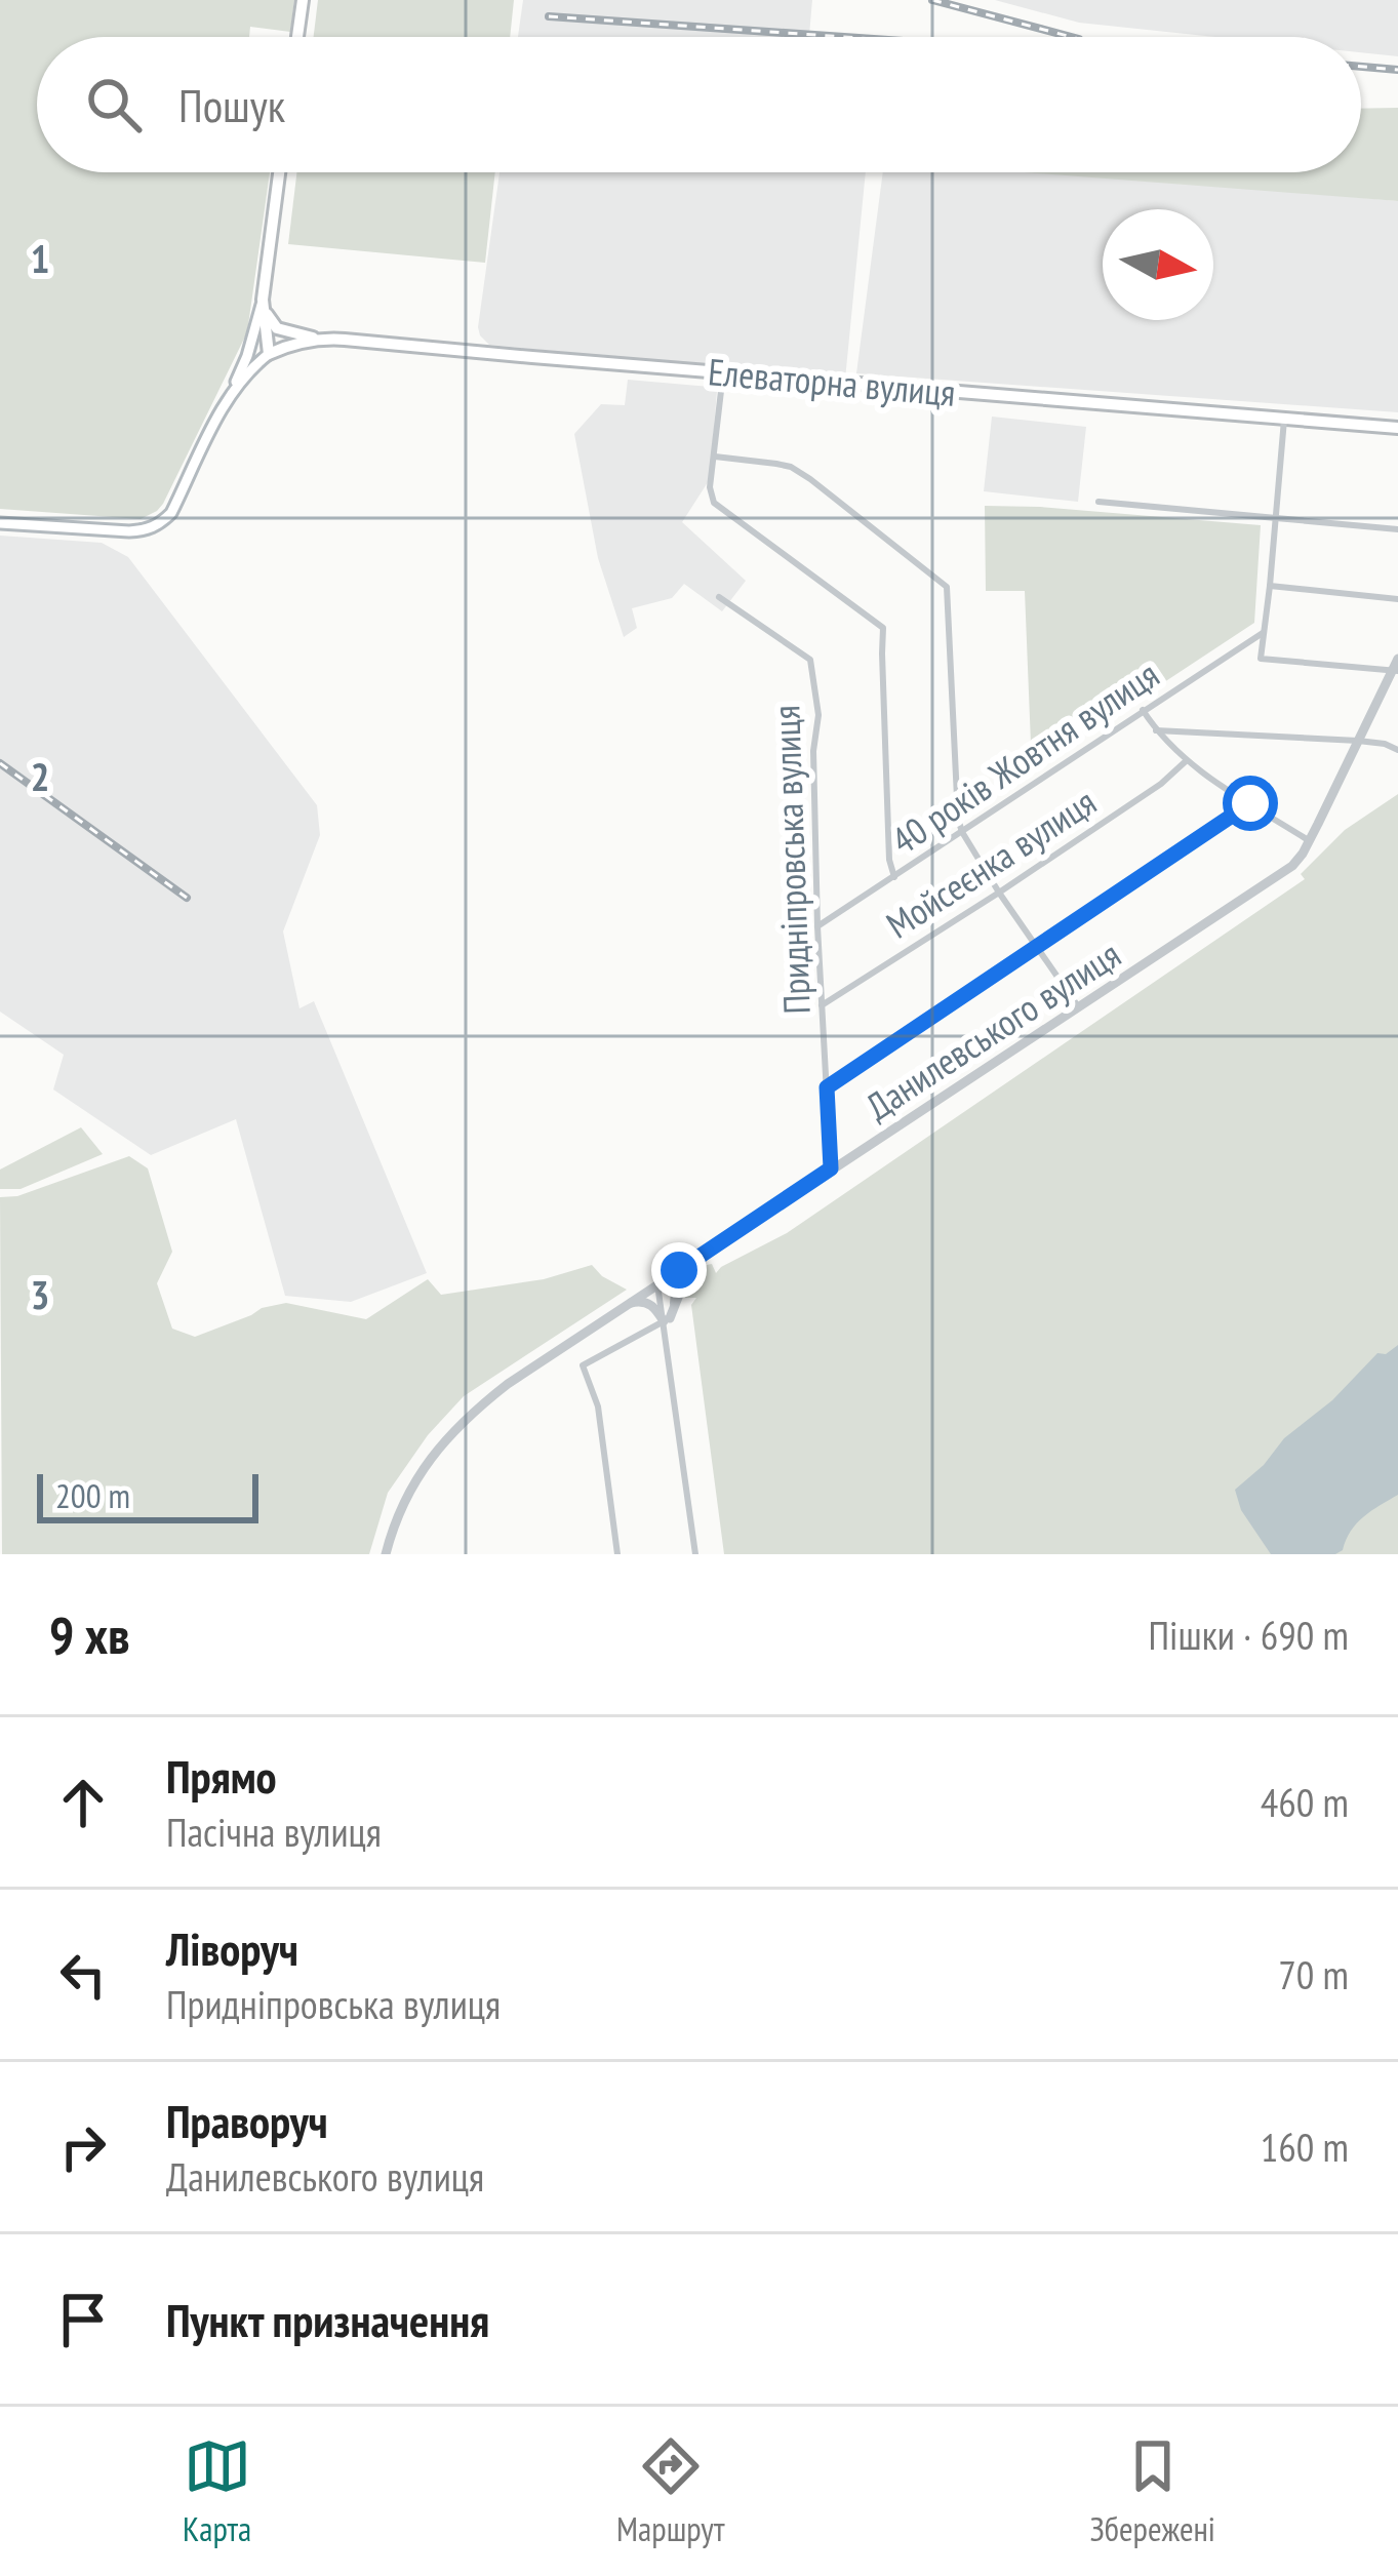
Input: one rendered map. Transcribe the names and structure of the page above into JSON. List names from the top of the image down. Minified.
{"streets":{"main road":["Елеваторна вулиця"],"street":["40 років Жовтня вулиця","Придніпровська вулиця","Мойсеєнка вулиця","Данилевського вулиця"]},"crossings":[["40 років Жовтня вулиця","Придніпровська вулиця"],["Придніпровська вулиця","Мойсеєнка вулиця"],["Придніпровська вулиця","Данилевського вулиця"]],"scale_bar":"200 m","north":"right","page":{"search":"Пошук","scale":"200 m","heading":["9 хв","Пішки · 690 m"],"list":[["Прямо","Пасічна вулиця","460 m"],["Ліворуч","Придніпровська вулиця","70 m"],["Праворуч","Данилевського вулиця","160 m"],"Пункт призначення"],"nav":["Карта","Маршрут","Збережені"]},"grid":{"rows":["1","2","3"]}}
